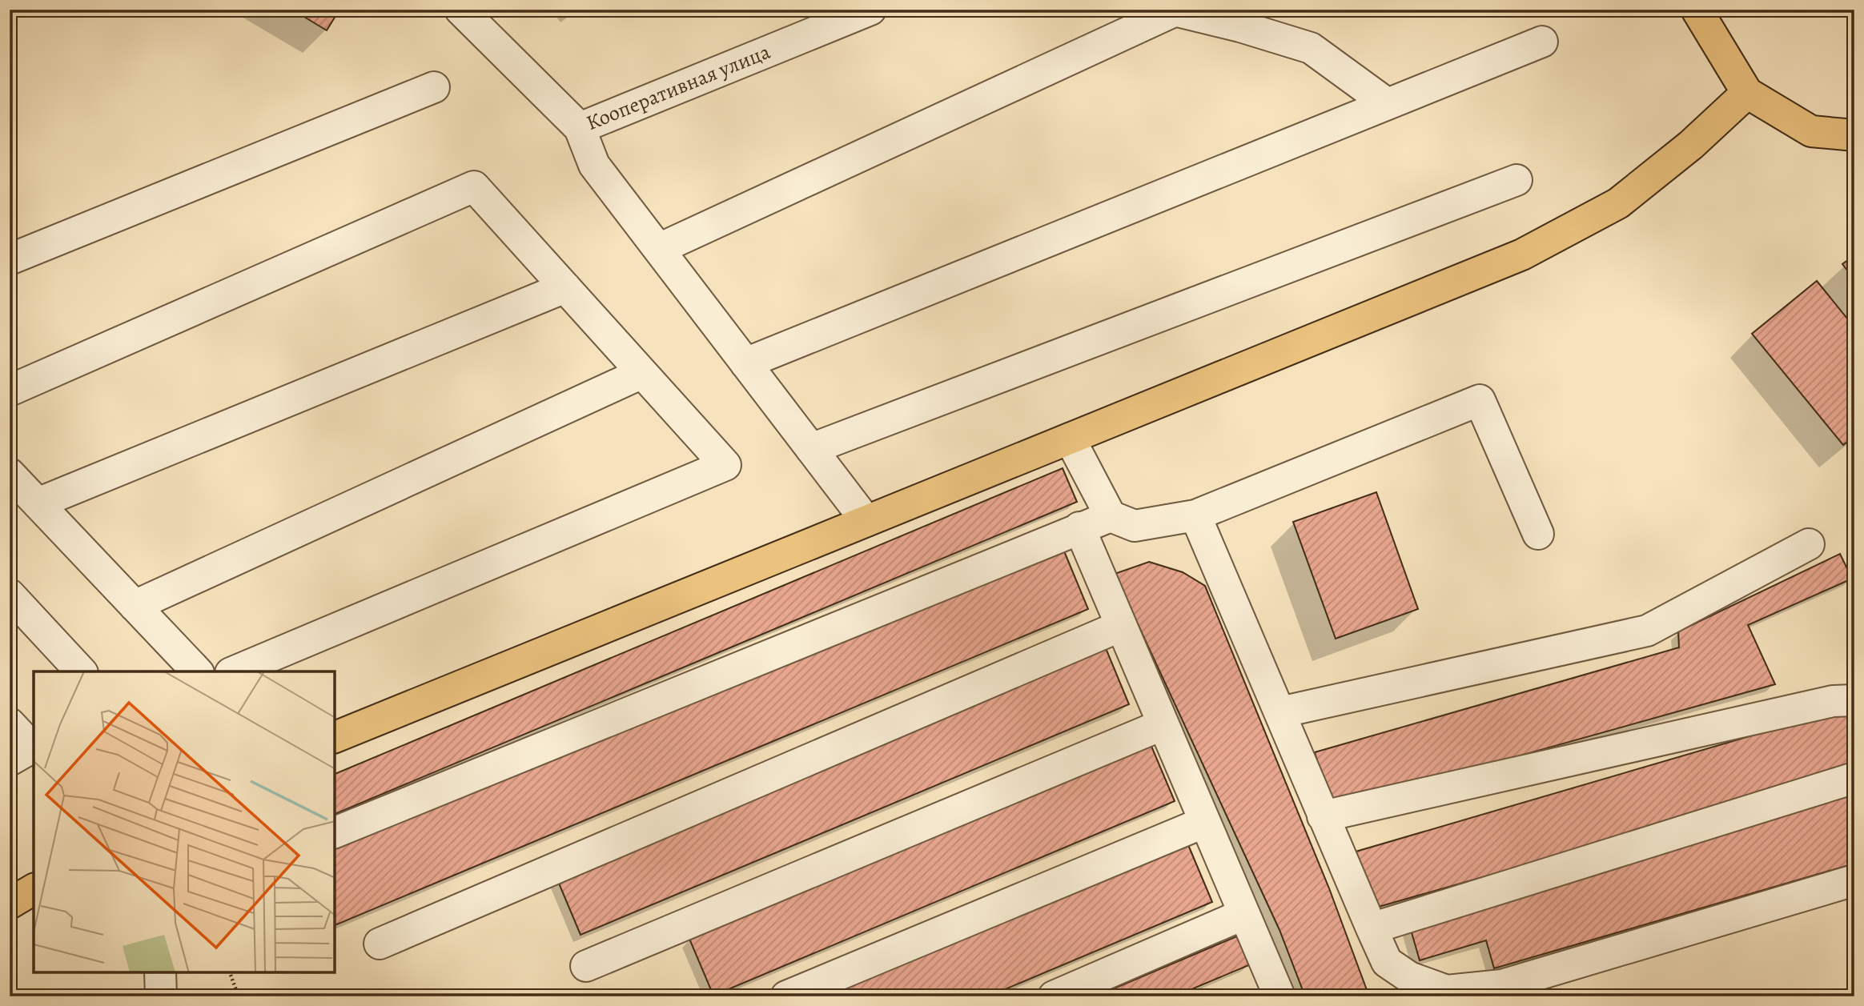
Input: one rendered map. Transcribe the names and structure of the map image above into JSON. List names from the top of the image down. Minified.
{"streets":{"street":["Кооперативная улица"]}}
